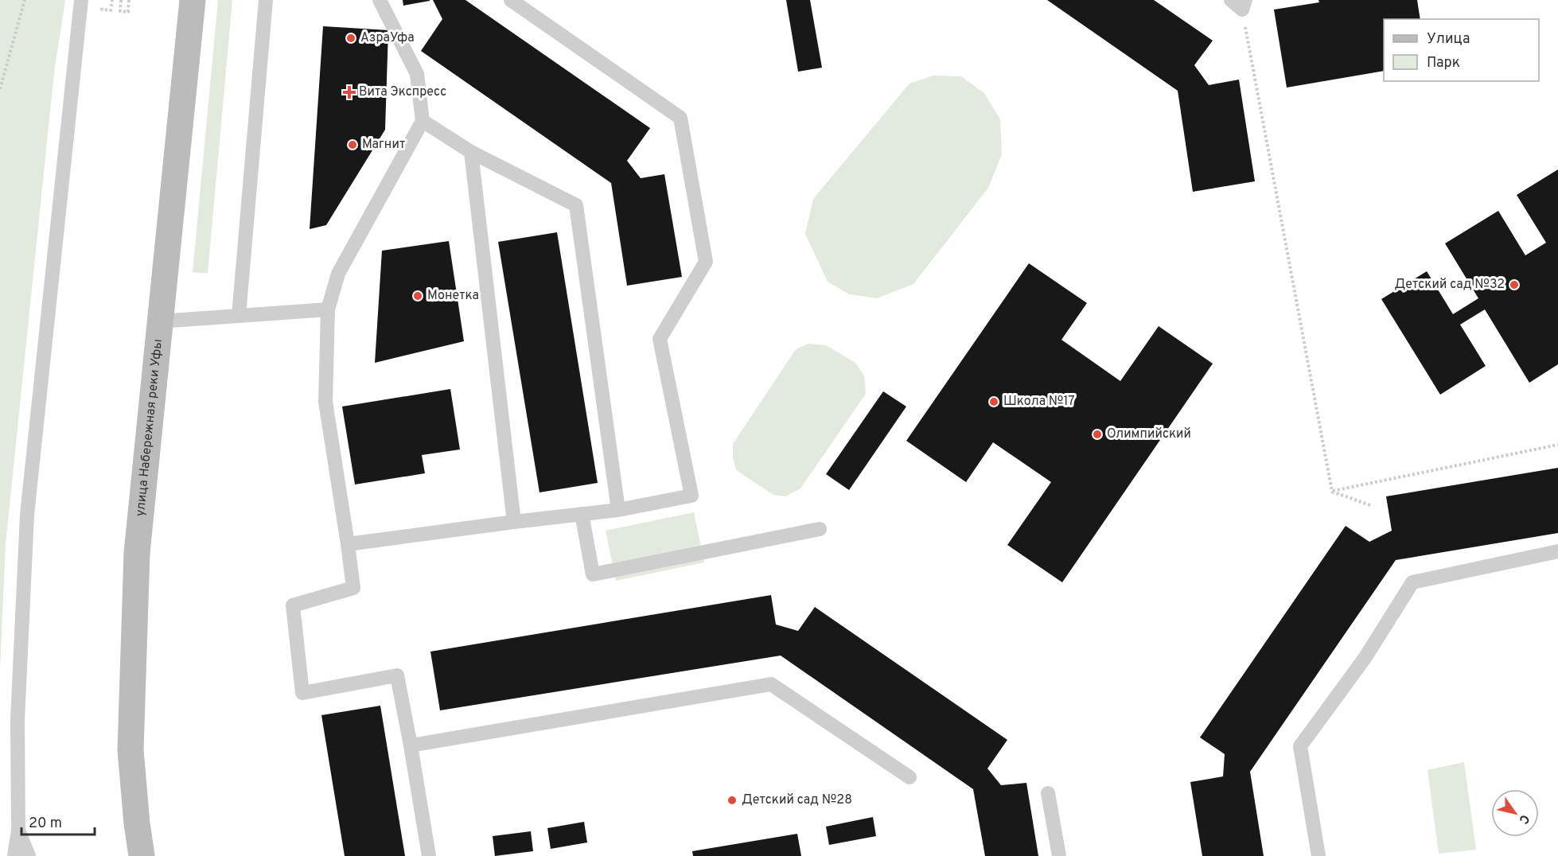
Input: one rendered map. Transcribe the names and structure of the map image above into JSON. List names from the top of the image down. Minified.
{"streets":{"street":["улица Набережная реки Уфы"]},"places":{"other":["АзраУфа","Магнит","Детский сад №32","Монетка","Школа №17","Олимпийский","Детский сад №28"],"health":["Вита Экспресс"]},"legend":["Улица","Парк"],"scale_bar":"20 m","north":"bottom right"}
